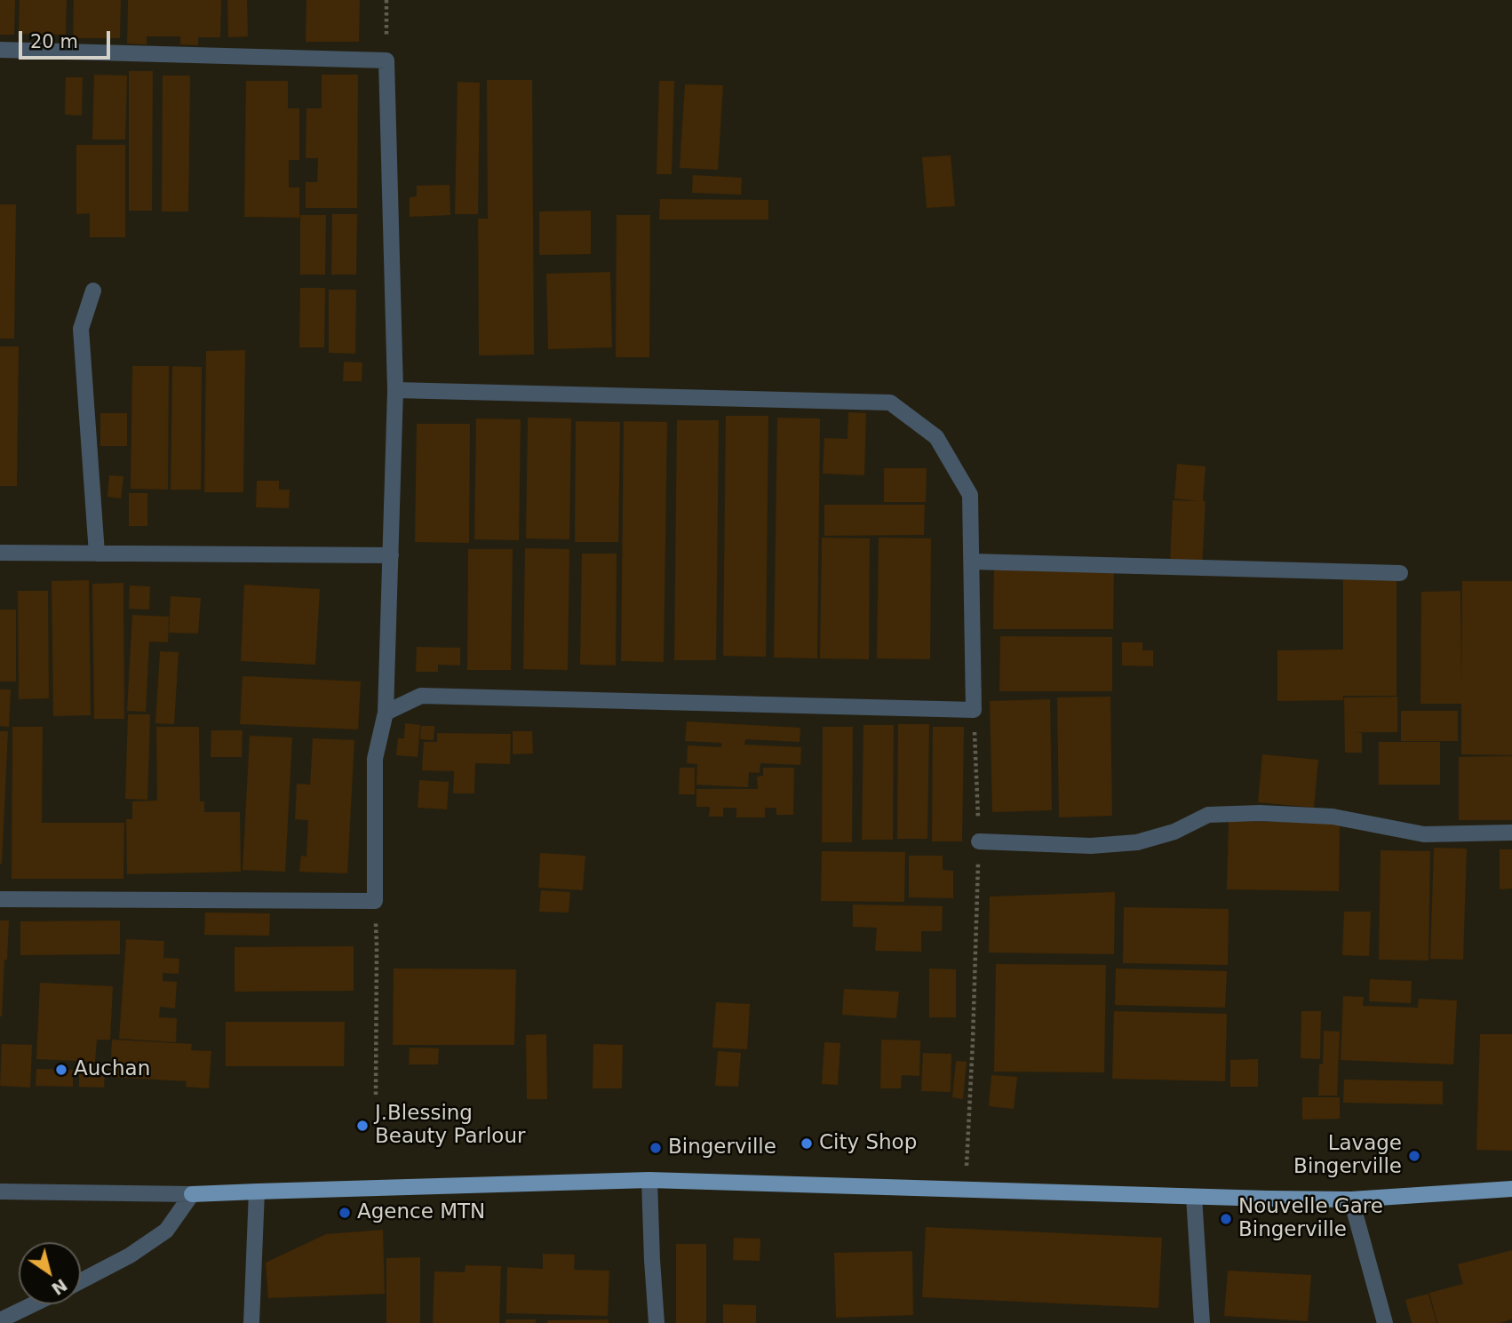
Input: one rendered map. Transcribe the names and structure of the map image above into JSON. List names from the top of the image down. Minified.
{"places":["Auchan","J.Blessing Beauty Parlour","City Shop","Bingerville","Lavage Bingerville","Agence MTN","Nouvelle Gare Bingerville"],"scale_bar":"20 m","north":"bottom right"}
